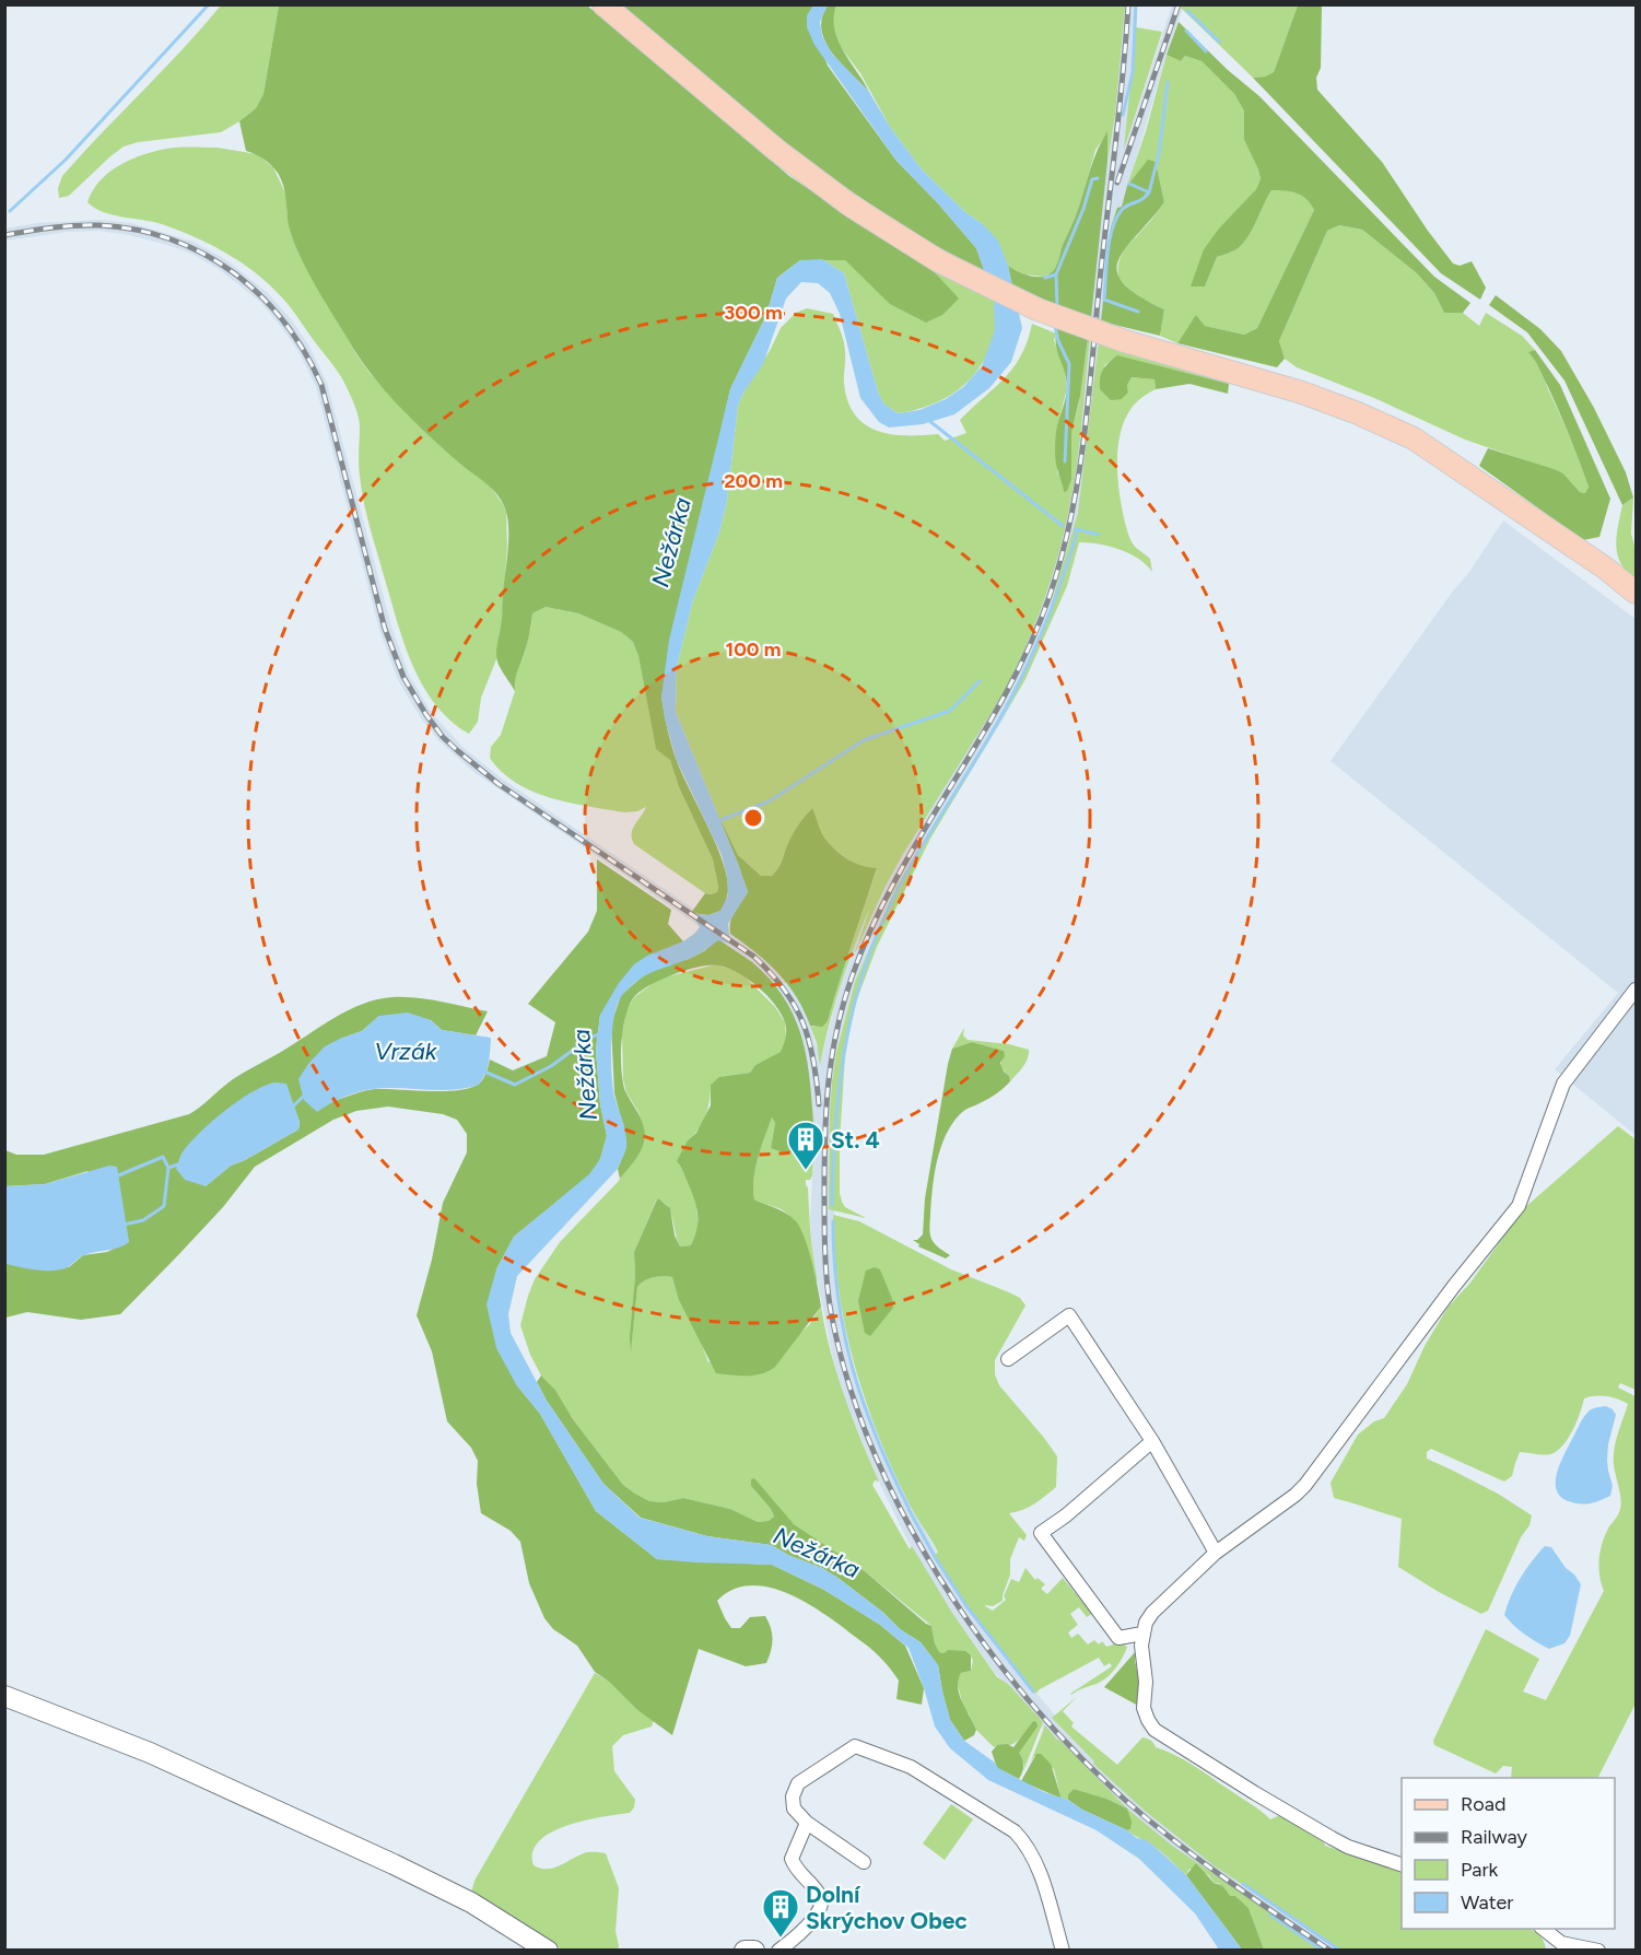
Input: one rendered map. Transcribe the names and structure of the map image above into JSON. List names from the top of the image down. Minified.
{"water":["Nežárka","Vrzák"],"places":{"building":["St. 4","Dolní Skrýchov Obec"]},"legend":["Road","Railway","Park","Water"],"rings":["300 m","200 m","100 m"]}
